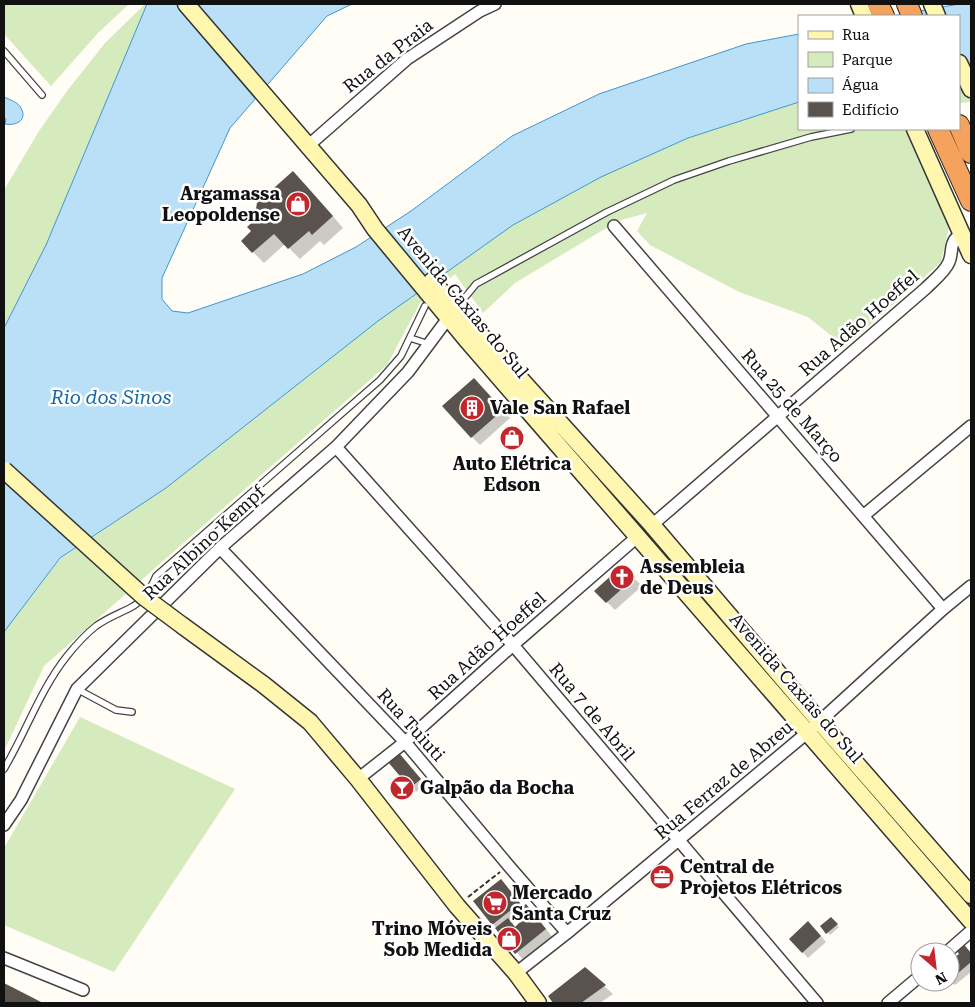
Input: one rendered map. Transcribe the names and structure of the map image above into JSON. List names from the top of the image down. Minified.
{"streets":{"street":["Rua da Praia","Avenida Caxias do Sul","Rua Adão Hoeffel","Rua 25 de Março","Rua Albino Kempf","Rua 7 de Abril","Rua Tuiuti","Rua Ferraz de Abreu"]},"crossings":[["Rua da Praia","Avenida Caxias do Sul"],["Avenida Caxias do Sul","Rua Adão Hoeffel"],["Avenida Caxias do Sul","Rua Albino Kempf"],["Avenida Caxias do Sul","Rua Ferraz de Abreu"],["Rua Adão Hoeffel","Rua 25 de Março"],["Rua Adão Hoeffel","Rua 7 de Abril"],["Rua Adão Hoeffel","Rua Tuiuti"],["Rua 25 de Março","Rua Ferraz de Abreu"],["Rua Albino Kempf","Rua 7 de Abril"],["Rua Albino Kempf","Rua Tuiuti"],["Rua 7 de Abril","Rua Ferraz de Abreu"],["Rua Tuiuti","Rua Ferraz de Abreu"]],"water":["Rio dos Sinos"],"places":{"shop":["Argamassa Leopoldense","Auto Elétrica Edson","Trino Móveis Sob Medida"],"building":["Vale San Rafael"],"church":["Assembleia de Deus"],"bar":["Galpão da Bocha"],"office":["Central de Projetos Elétricos"],"supermarket":["Mercado Santa Cruz"]},"legend":["Rua","Parque","Água","Edifício"],"north":"bottom right"}
